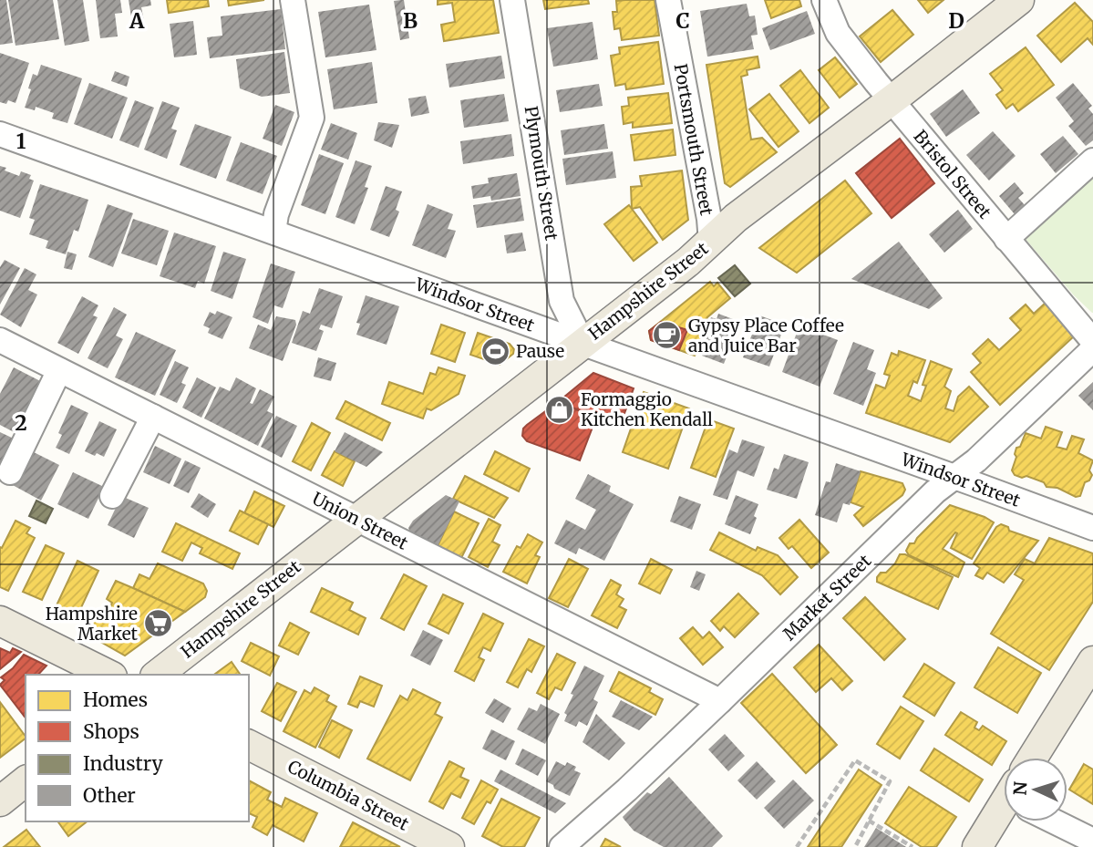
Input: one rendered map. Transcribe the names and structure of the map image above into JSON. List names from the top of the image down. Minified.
{"streets":{"main road":["Hampshire Street","Columbia Street"],"street":["Portsmouth Street","Plymouth Street","Bristol Street","Windsor Street","Union Street","Market Street"]},"crossings":[["Portsmouth Street","Hampshire Street"],["Plymouth Street","Hampshire Street"],["Plymouth Street","Windsor Street"],["Bristol Street","Hampshire Street"],["Hampshire Street","Windsor Street"],["Hampshire Street","Union Street"],["Windsor Street","Market Street"],["Union Street","Market Street"]],"places":{"cafe":["Gypsy Place Coffee and Juice Bar"],"sports":["Pause"],"shop":["Formaggio Kitchen Kendall"],"supermarket":["Hampshire Market"]},"legend":["Homes","Shops","Industry","Other"],"north":"left","grid":{"columns":["A","B","C","D"],"rows":["1","2"]}}
